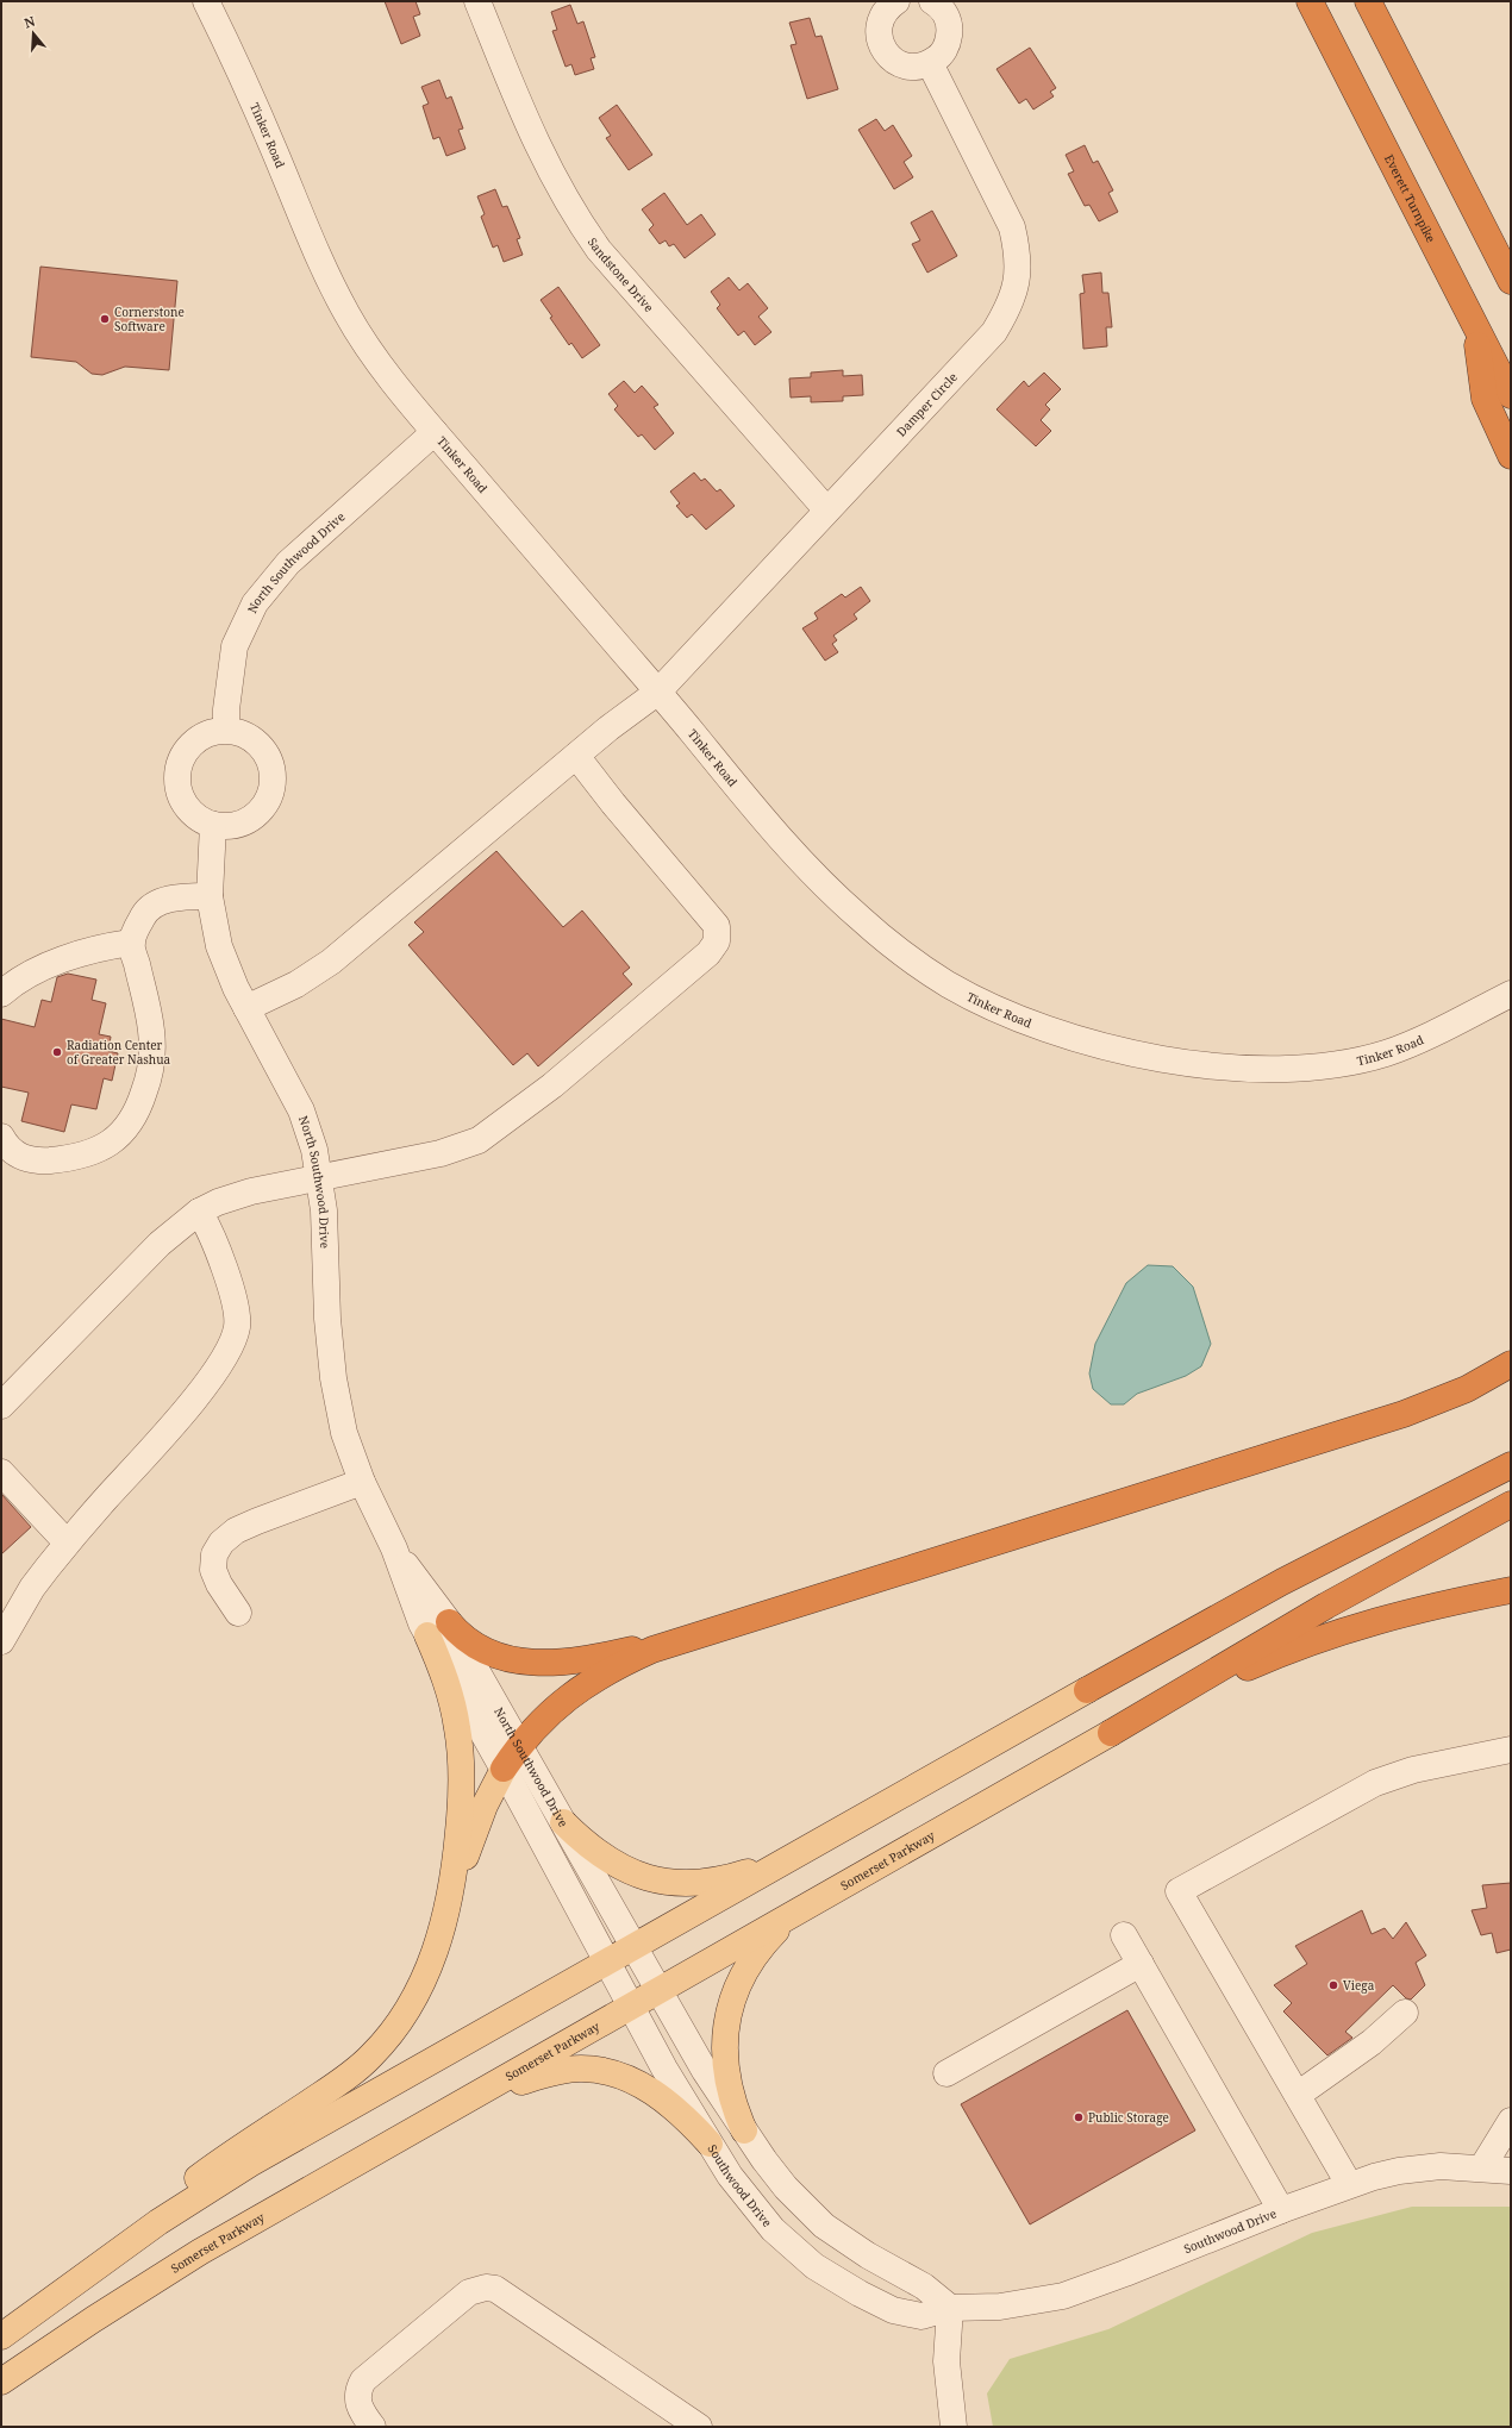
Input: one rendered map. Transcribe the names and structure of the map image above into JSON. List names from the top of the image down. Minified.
{"streets":{"highway":["Everett Turnpike"],"main road":["Somerset Parkway"],"street":["Tinker Road","Sandstone Drive","Damper Circle","North Southwood Drive","Southwood Drive"]},"crossings":[["Tinker Road","Damper Circle"],["Tinker Road","North Southwood Drive"],["Sandstone Drive","Damper Circle"],["Damper Circle","North Southwood Drive"],["North Southwood Drive","Somerset Parkway"],["North Southwood Drive","Southwood Drive"],["Somerset Parkway","Southwood Drive"]],"places":["Cornerstone Software","Radiation Center of Greater Nashua","Viega","Public Storage"],"north":"top"}
